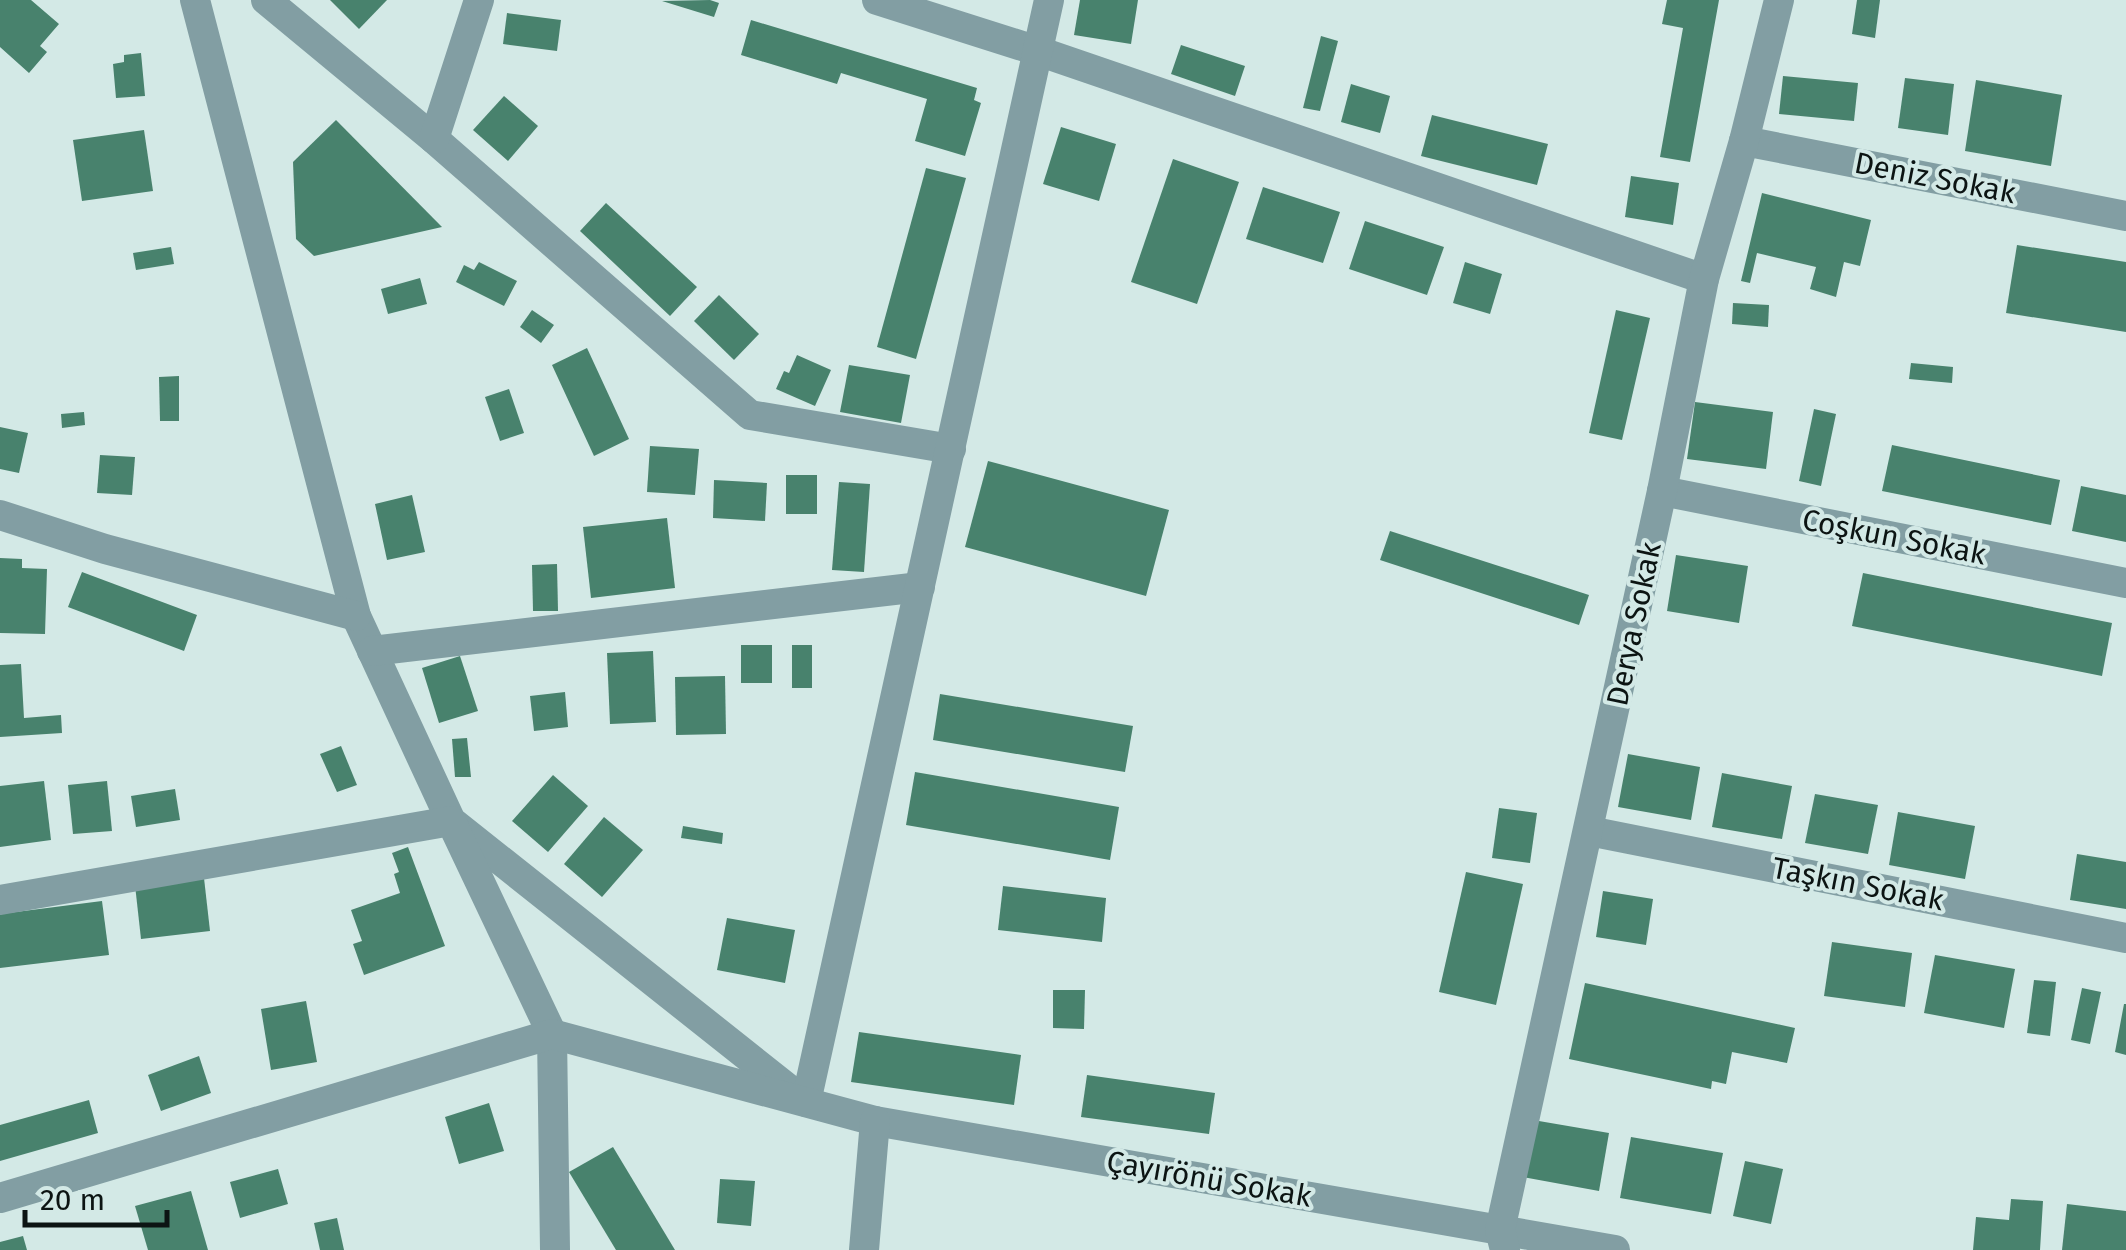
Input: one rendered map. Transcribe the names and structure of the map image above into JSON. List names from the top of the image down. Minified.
{"streets":{"street":["Deniz Sokak","Coşkun Sokak","Derya Sokak","Taşkın Sokak","Çayırönü Sokak"]},"crossings":[["Deniz Sokak","Derya Sokak"],["Coşkun Sokak","Derya Sokak"],["Derya Sokak","Taşkın Sokak"],["Derya Sokak","Çayırönü Sokak"]],"scale_bar":"20 m"}
